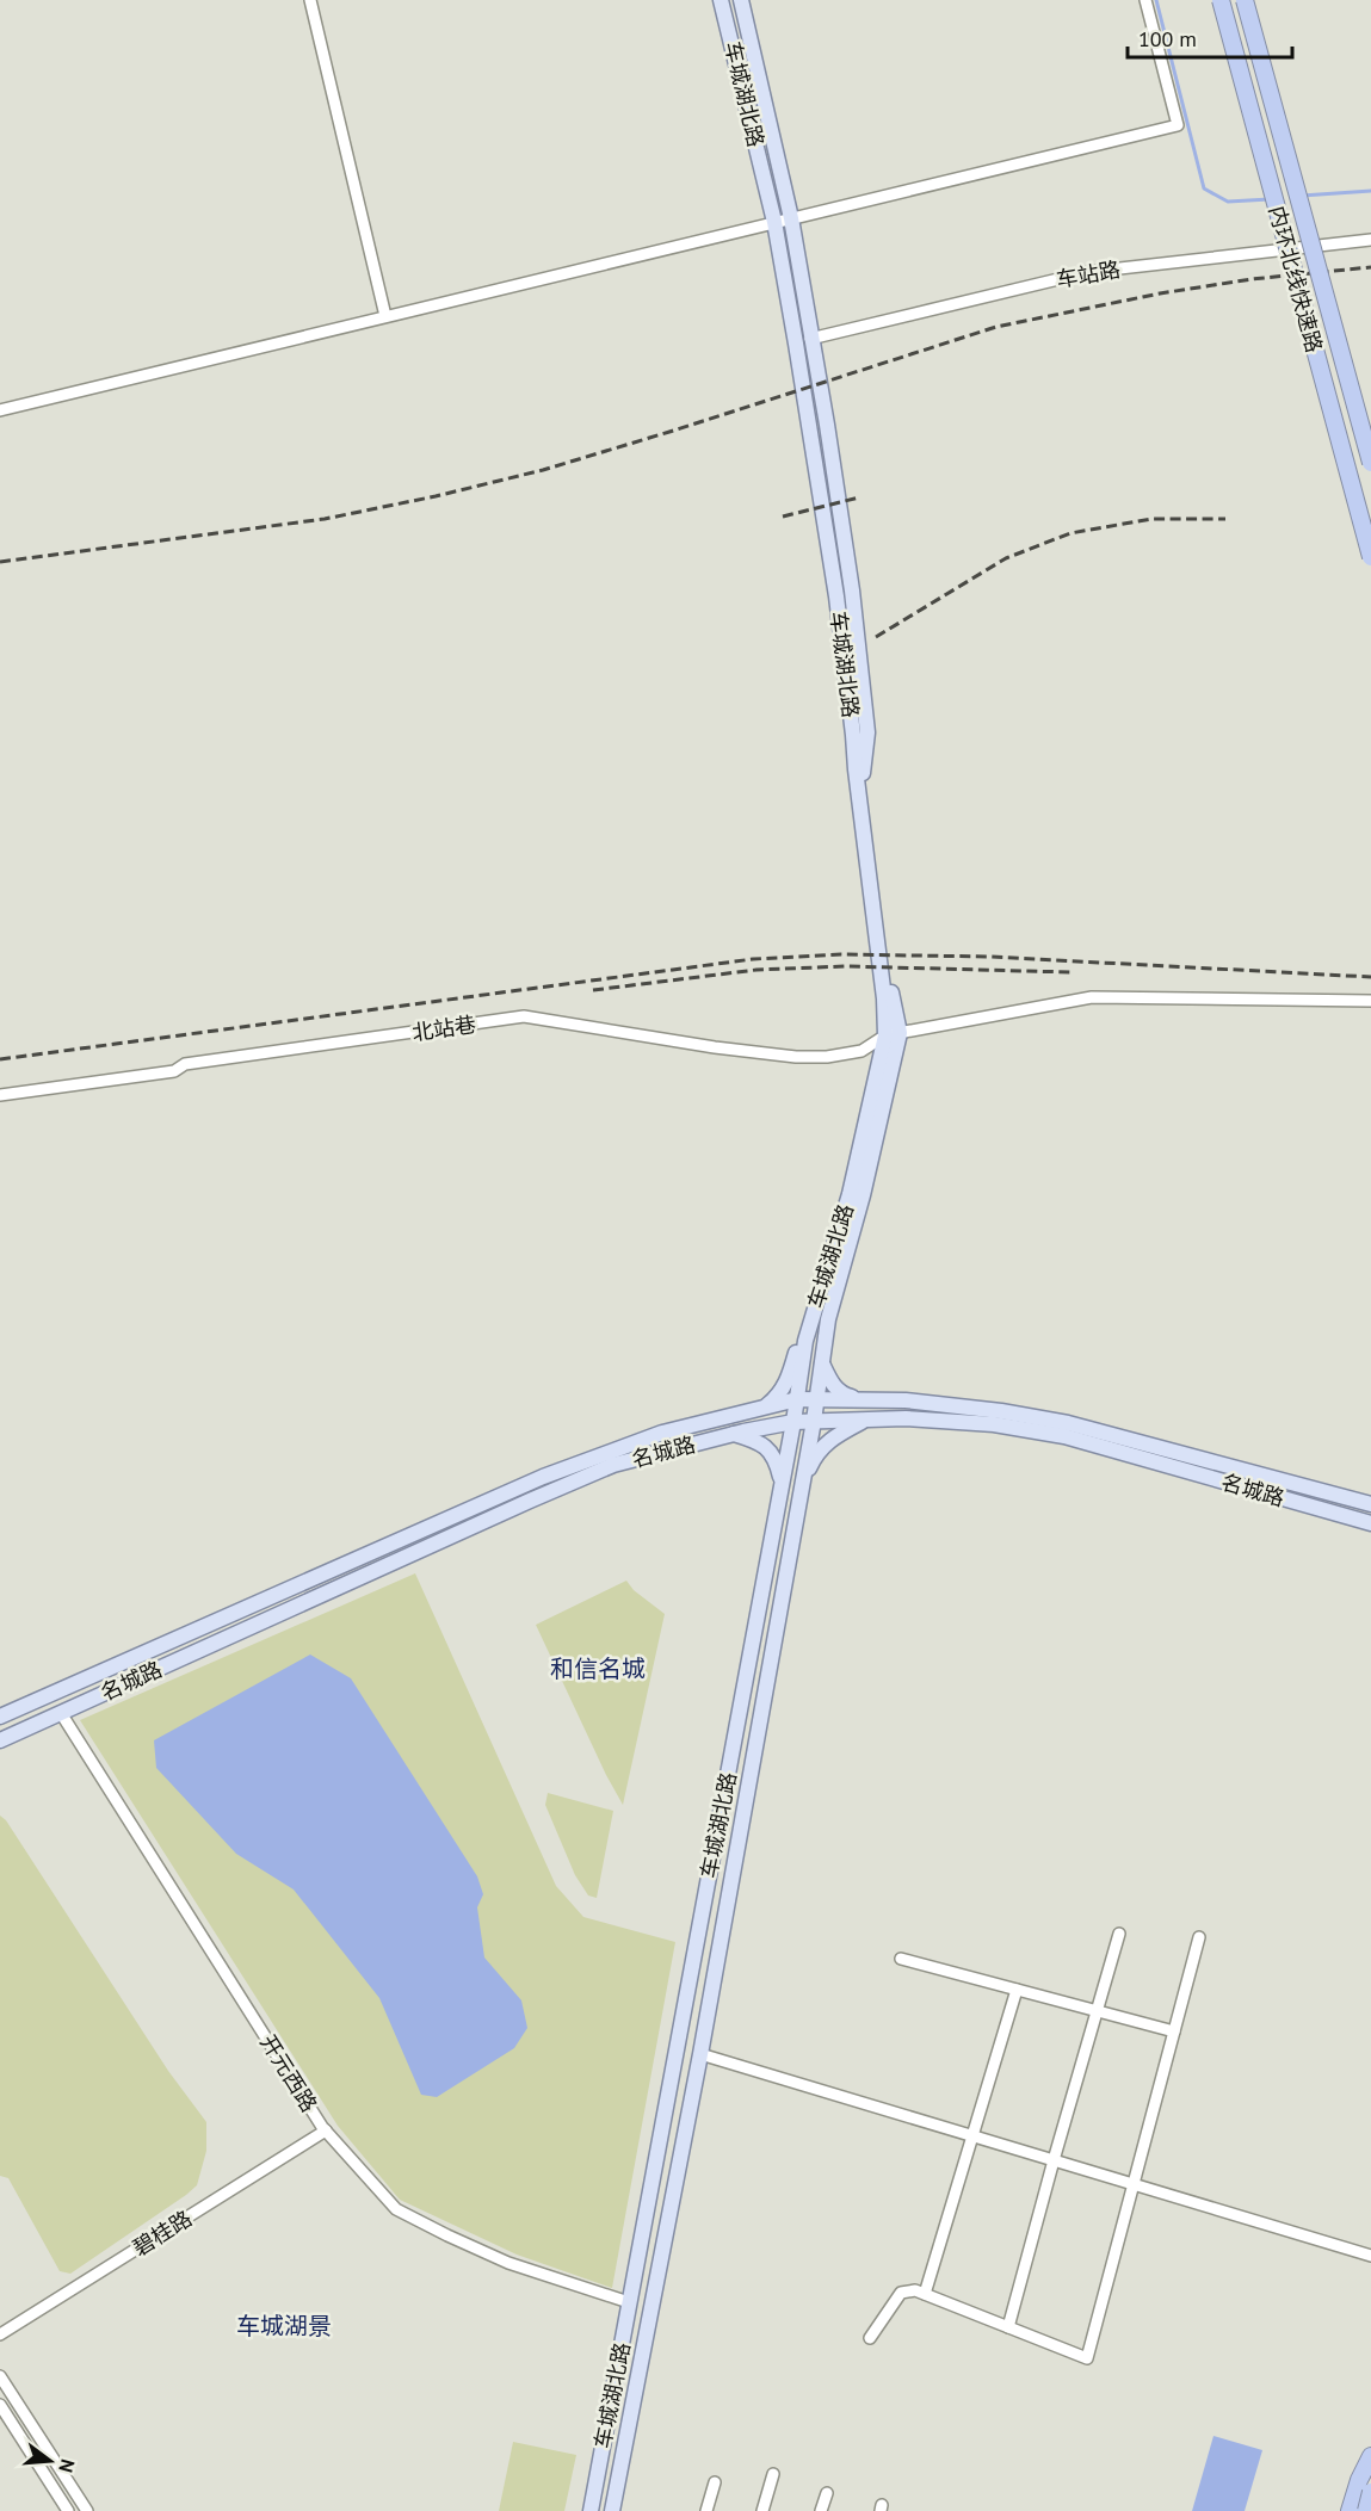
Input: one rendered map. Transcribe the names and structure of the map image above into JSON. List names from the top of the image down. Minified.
{"streets":{"highway":["内环北线快速路"],"main road":["车城湖北路","名城路"],"street":["车站路","北站巷","开元西路","碧桂路"]},"crossings":[["车城湖北路","车站路"],["车城湖北路","北站巷"],["车城湖北路","名城路"],["车城湖北路","开元西路"],["名城路","开元西路"],["开元西路","碧桂路"]],"districts":["和信名城","车城湖景"],"scale_bar":"100 m","north":"right"}
